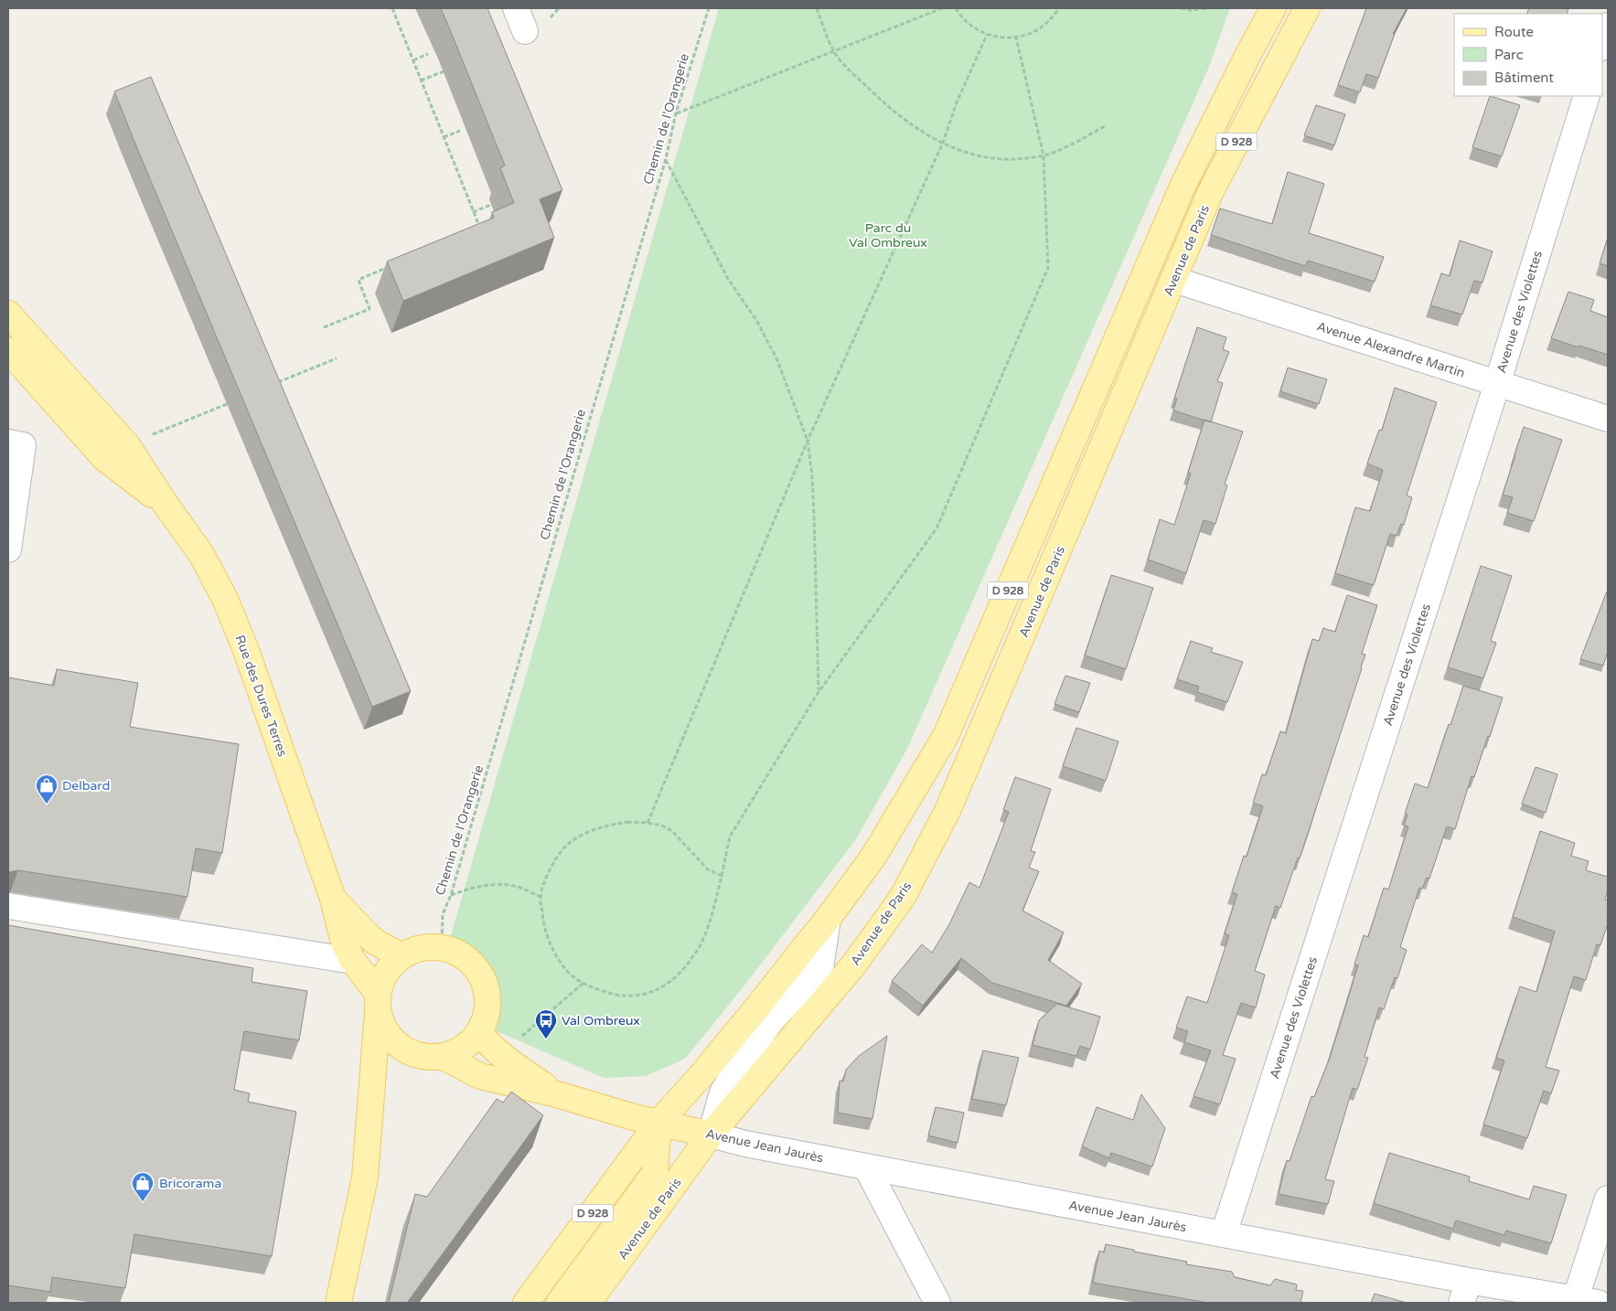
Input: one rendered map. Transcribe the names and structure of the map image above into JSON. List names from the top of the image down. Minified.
{"streets":{"main road":["D 928","Avenue de Paris","Rue des Dures Terres","Avenue Jean Jaurès"],"street":["Avenue des Violettes","Avenue Alexandre Martin"],"path":["Chemin de l'Orangerie"]},"crossings":[["Chemin de l'Orangerie","Rue des Dures Terres"],["Avenue de Paris","Avenue Alexandre Martin"],["Avenue de Paris","Avenue Jean Jaurès"],["Avenue des Violettes","Avenue Alexandre Martin"],["Avenue des Violettes","Avenue Jean Jaurès"]],"parks":["Parc du Val Ombreux"],"places":{"shop":["Delbard","Bricorama"],"bus stop":["Val Ombreux"]},"legend":["Route","Parc","Bâtiment"]}
